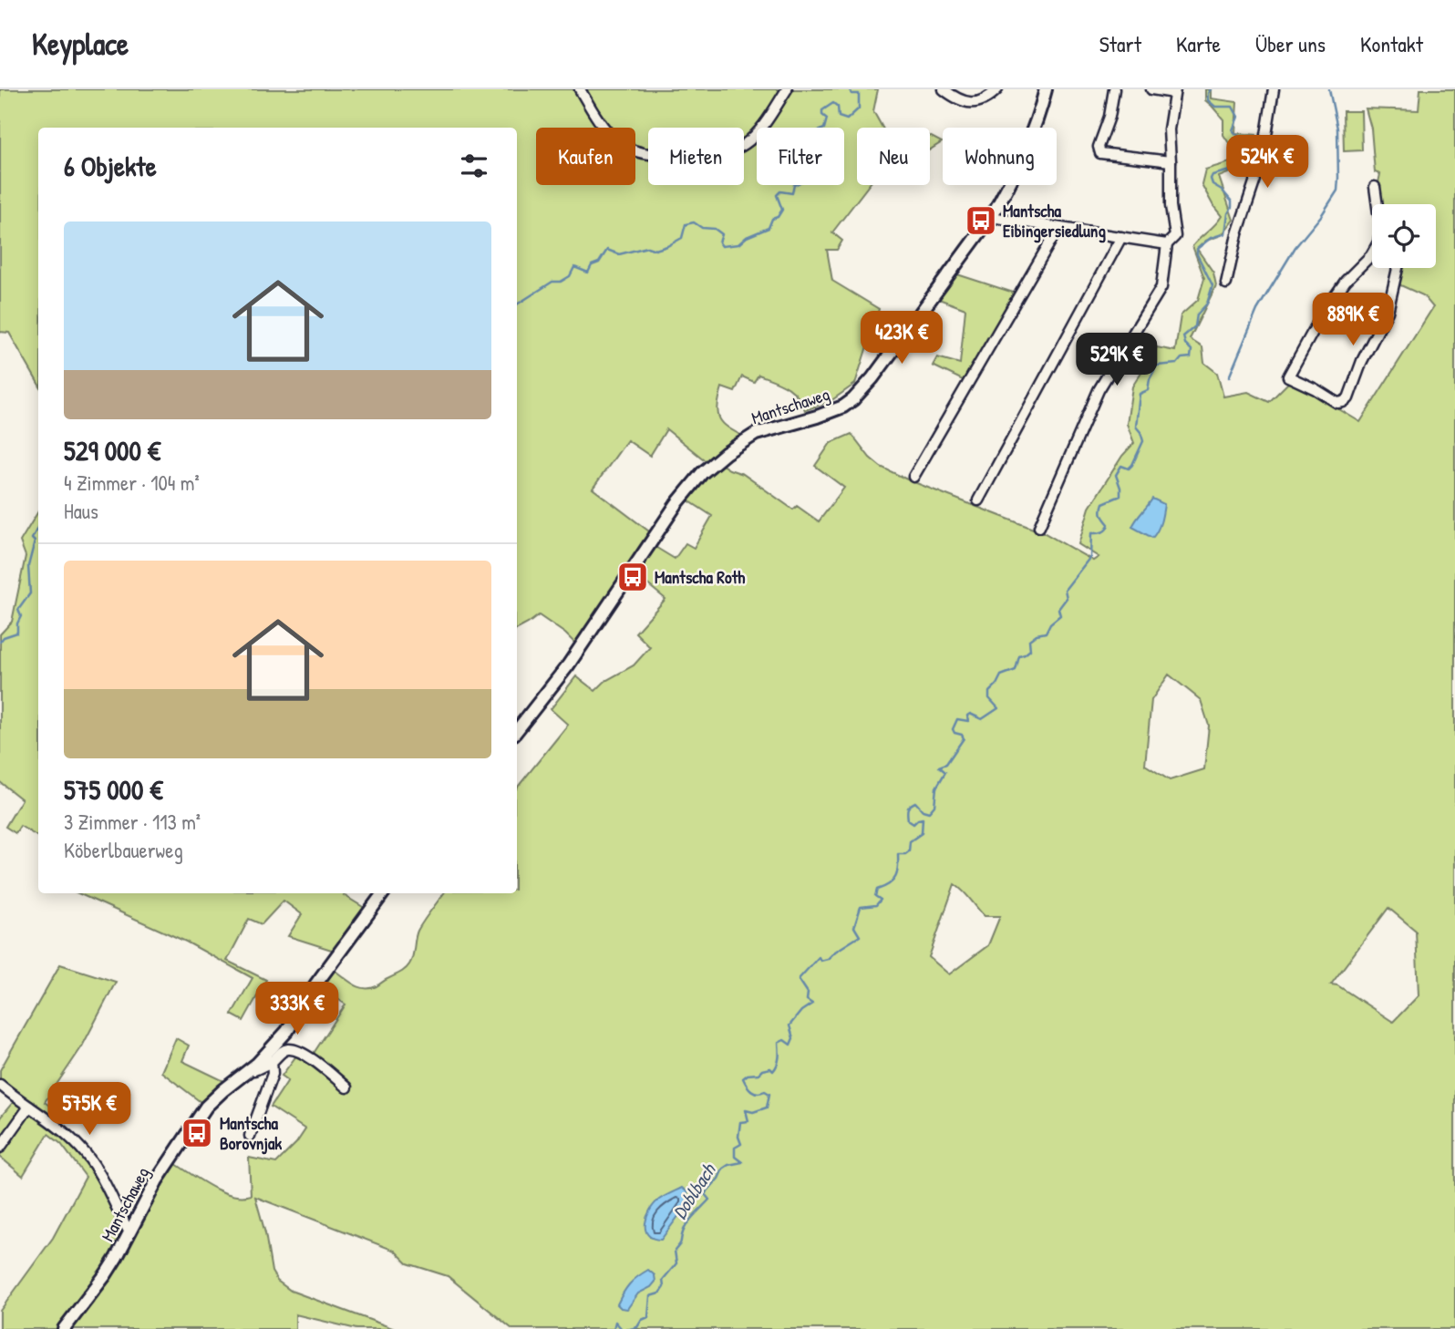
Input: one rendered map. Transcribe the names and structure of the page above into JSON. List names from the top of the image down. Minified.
{"streets":{"street":["Mantschaweg"]},"water":["Doblbach"],"places":{"bus stop":["Mantscha Eibingersiedlung","Mantscha Roth","Mantscha Borovnjak"]},"page":{"header":"Keyplace","nav":["Start","Karte","Über uns","Kontakt"],"chip":["Kaufen","Mieten","Filter","Neu","Wohnung"],"heading":"6 Objekte","price":["524K €","889K €","423K €","529K €","333K €","575K €"],"list":[{"name":"529 000 €","note":"4 Zimmer · 104 m² · Haus"},{"name":"575 000 €","note":"3 Zimmer · 113 m² · Köberlbauerweg"}]}}
